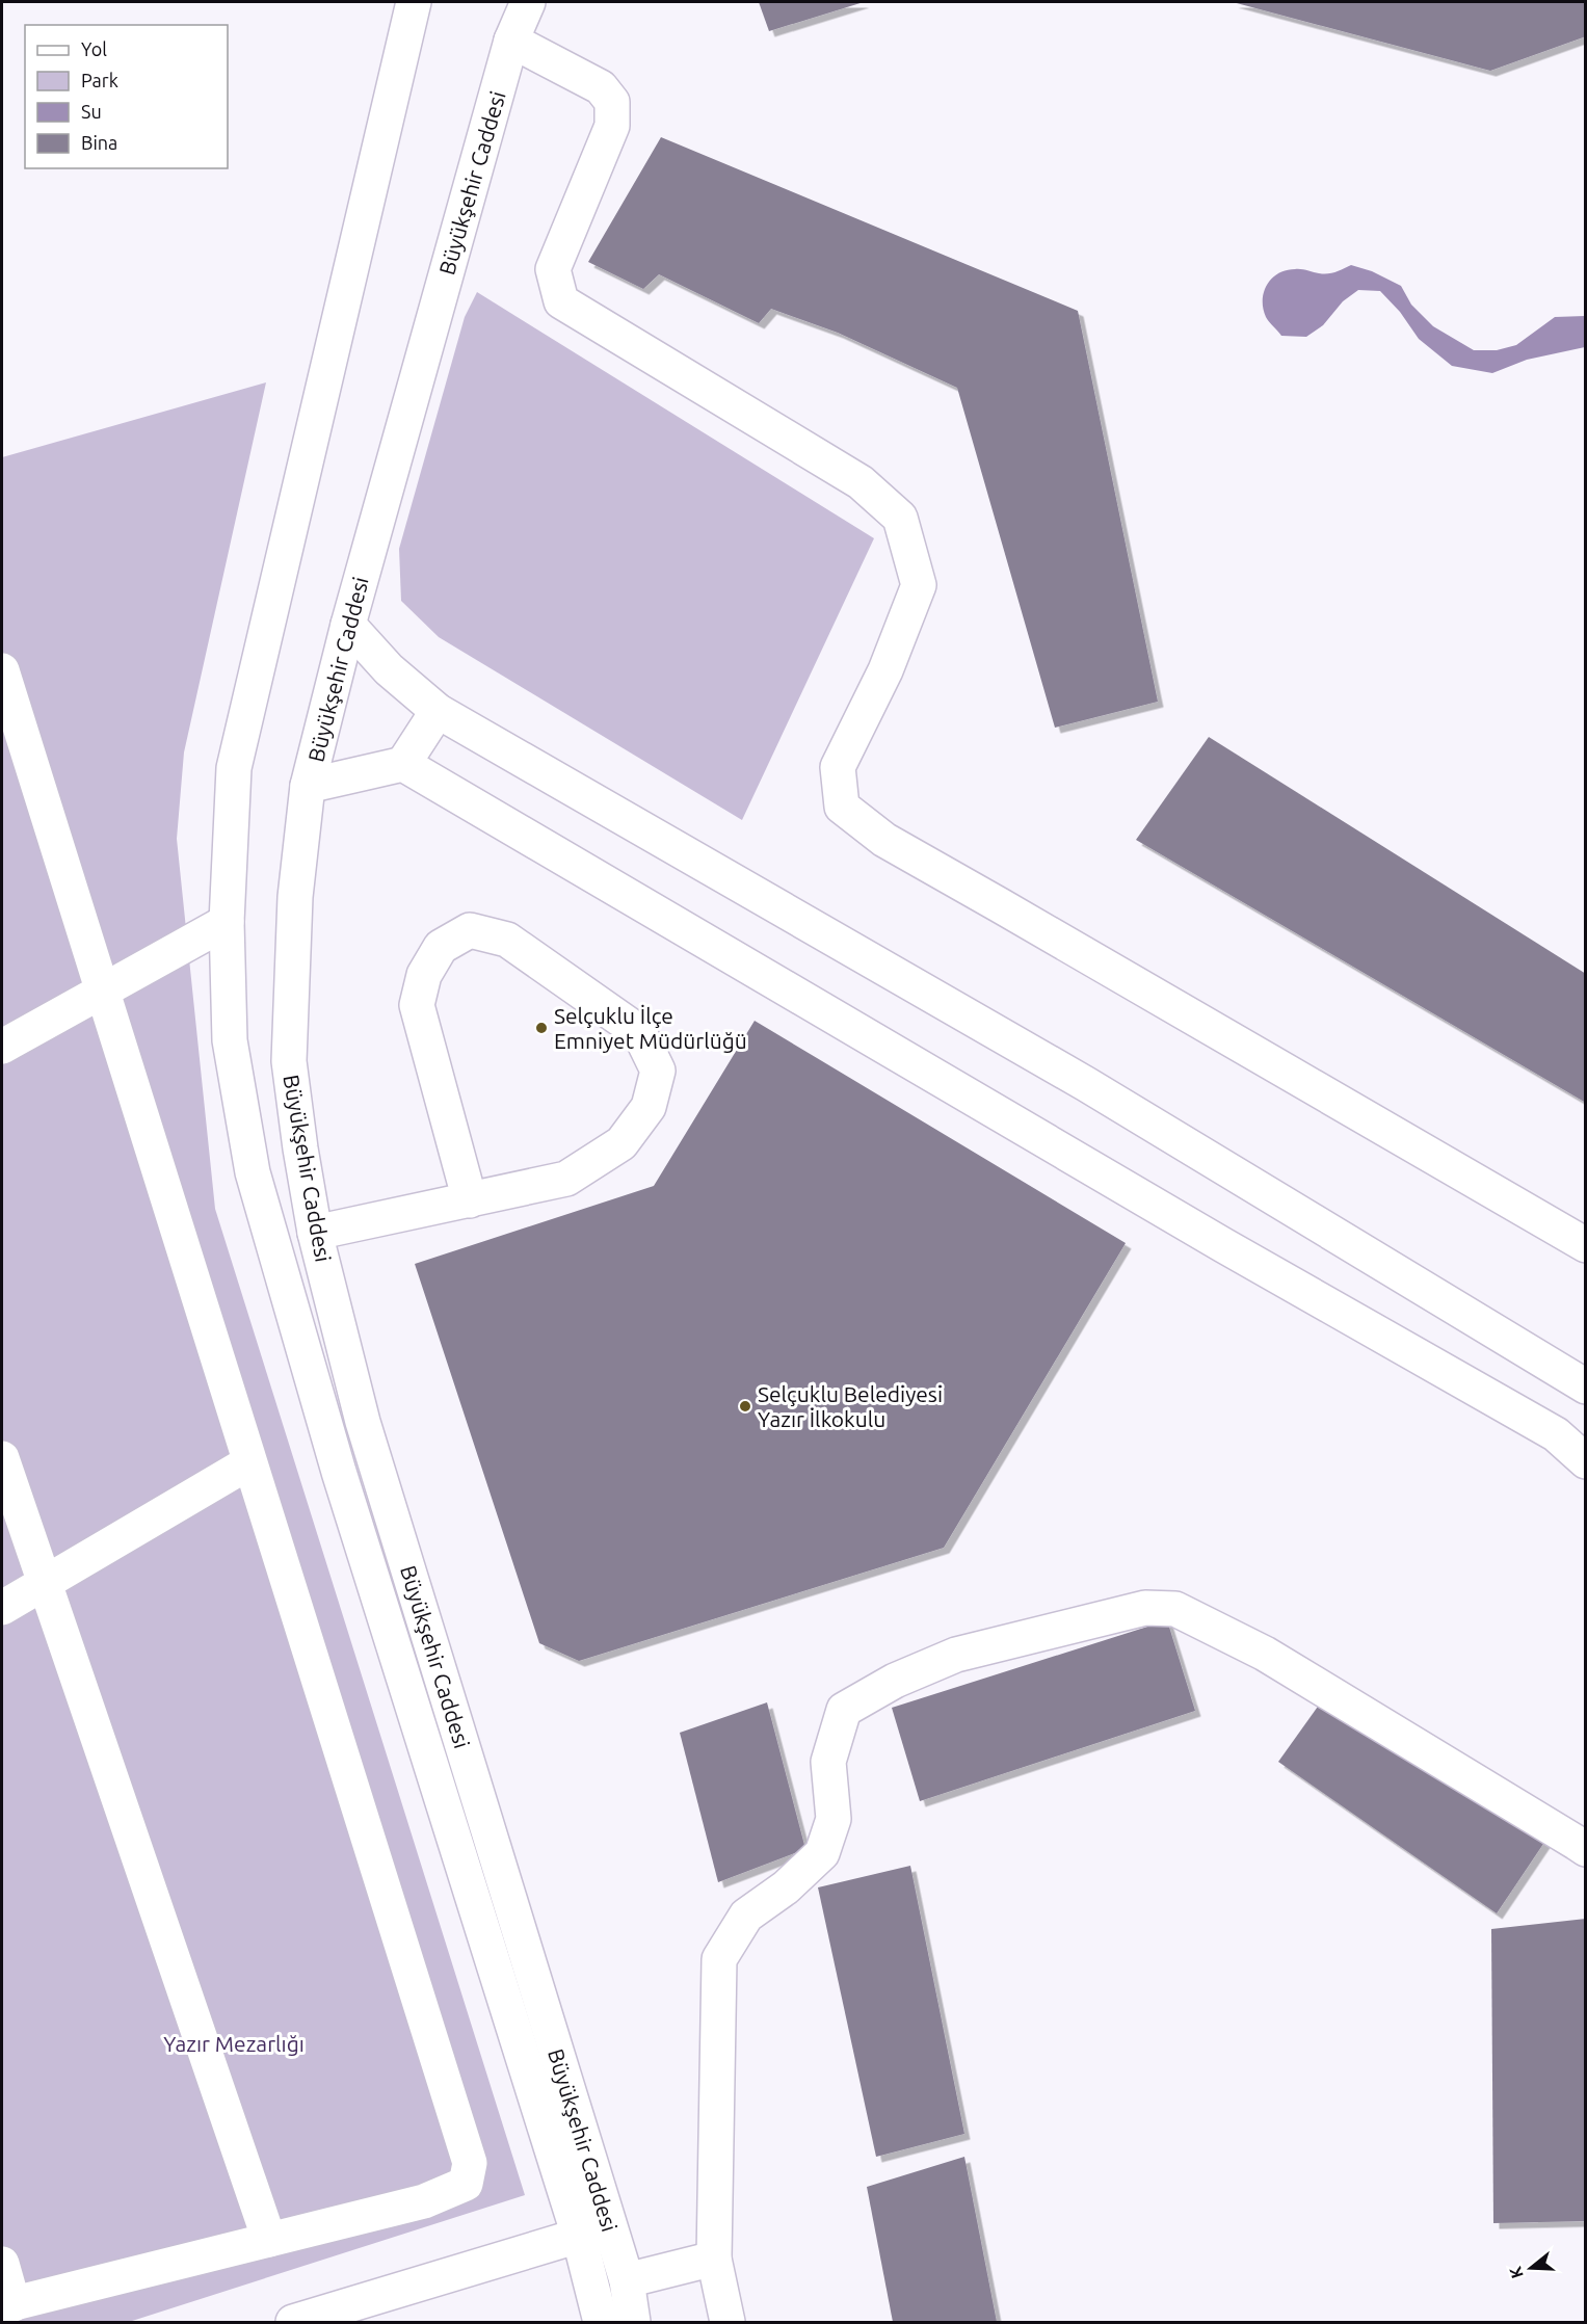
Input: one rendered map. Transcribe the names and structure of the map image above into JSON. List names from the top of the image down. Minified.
{"streets":{"street":["Büyükşehir Caddesi"]},"parks":["Yazır Mezarlığı"],"places":["Selçuklu İlçe Emniyet Müdürlüğü","Selçuklu Belediyesi Yazır İlkokulu"],"legend":["Yol","Park","Su","Bina"],"north":"left"}
